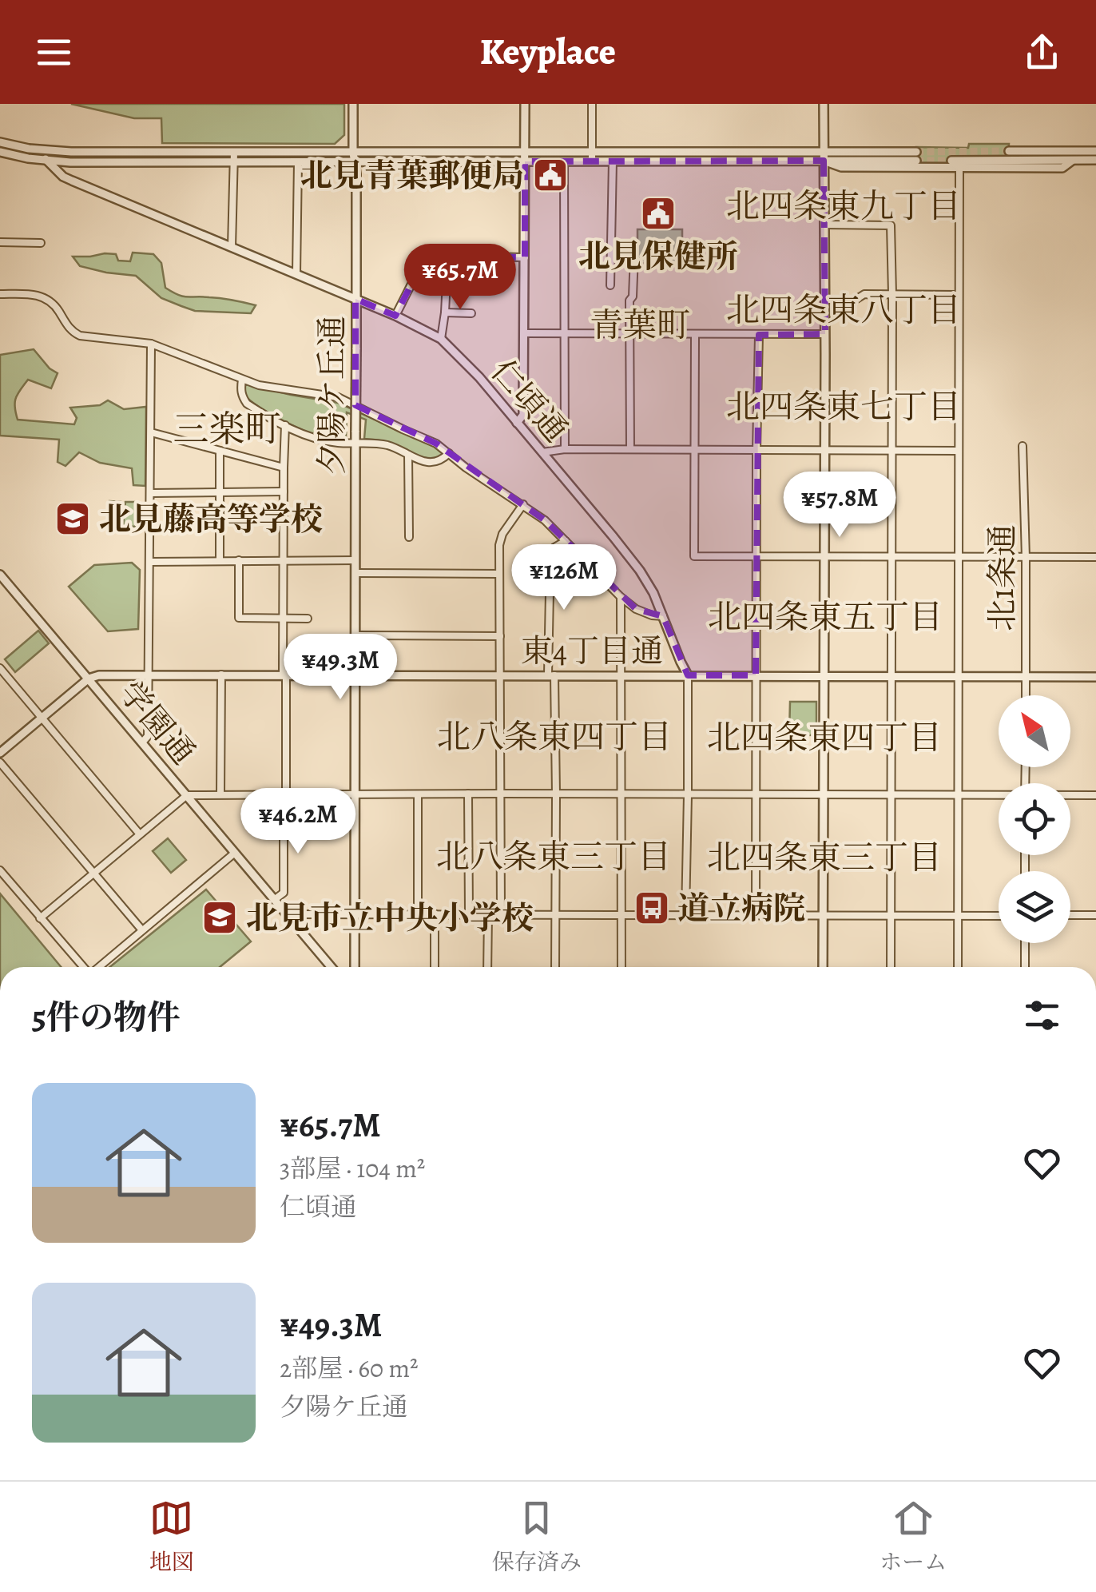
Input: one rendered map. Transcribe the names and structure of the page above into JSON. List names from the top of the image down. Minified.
{"streets":{"street":["夕陽ケ丘通","仁頃通","北1条通","東4丁目通","学園通"]},"crossings":[["夕陽ケ丘通","仁頃通"],["夕陽ケ丘通","東4丁目通"],["仁頃通","東4丁目通"],["北1条通","東4丁目通"],["東4丁目通","学園通"]],"districts":["北四条東九丁目","北四条東八丁目","青葉町","北四条東七丁目","三楽町","北四条東五丁目","北八条東四丁目","北四条東四丁目","北八条東三丁目","北四条東三丁目"],"places":{"public building":["北見青葉郵便局","北見保健所"],"school or university":["北見藤高等学校","北見市立中央小学校"],"bus stop":["道立病院"]},"north":"top left","page":{"header":"Keyplace","price":["¥65.7M","¥57.8M","¥126M","¥49.3M","¥46.2M"],"heading":"5件の物件","list":[{"name":"¥65.7M","note":"3部屋 · 104 m² · 仁頃通"},{"name":"¥49.3M","note":"2部屋 · 60 m² · 夕陽ケ丘通"}],"tabs":["地図","保存済み","ホーム"]}}
